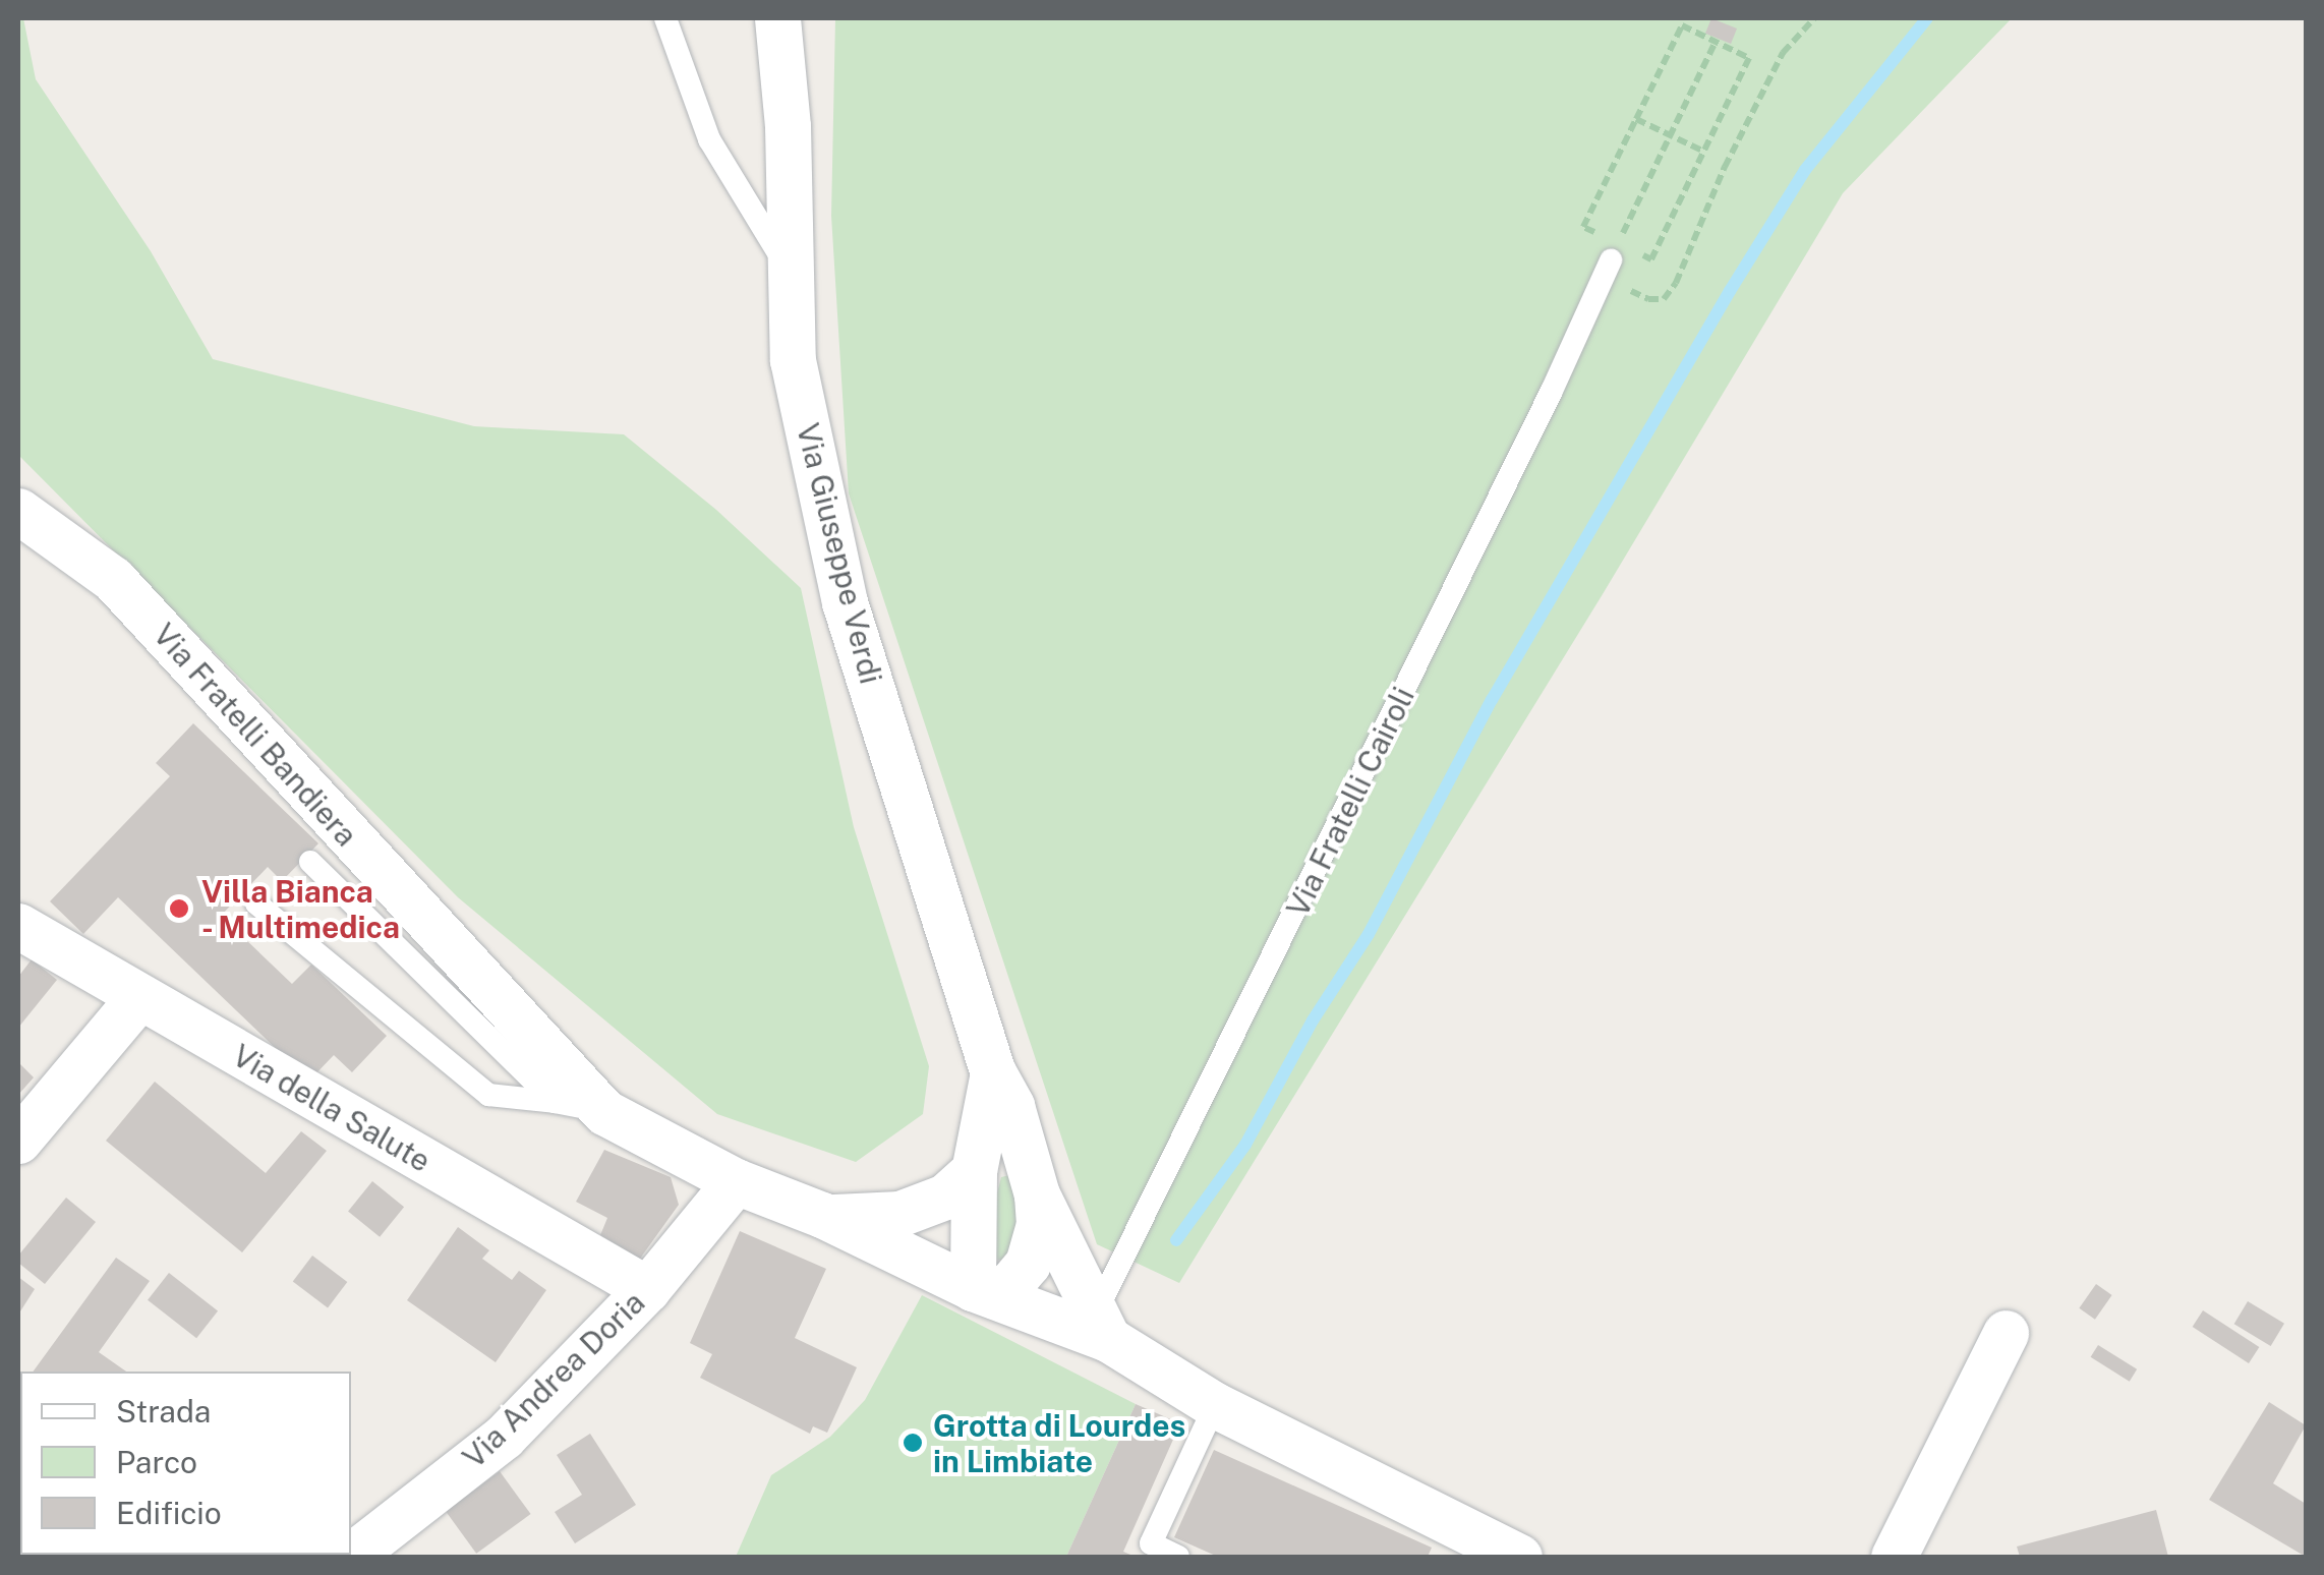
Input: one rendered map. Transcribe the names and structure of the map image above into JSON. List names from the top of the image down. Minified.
{"streets":{"street":["Via Giuseppe Verdi","Via Fratelli Bandiera","Via della Salute","Via Andrea Doria"],"lane":["Via Fratelli Cairoli"]},"crossings":[["Via Giuseppe Verdi","Via Fratelli Cairoli"],["Via Fratelli Bandiera","Via Andrea Doria"],["Via della Salute","Via Andrea Doria"]],"places":["Villa Bianca - Multimedica","Grotta di Lourdes in Limbiate"],"legend":["Strada","Parco","Edificio"]}
